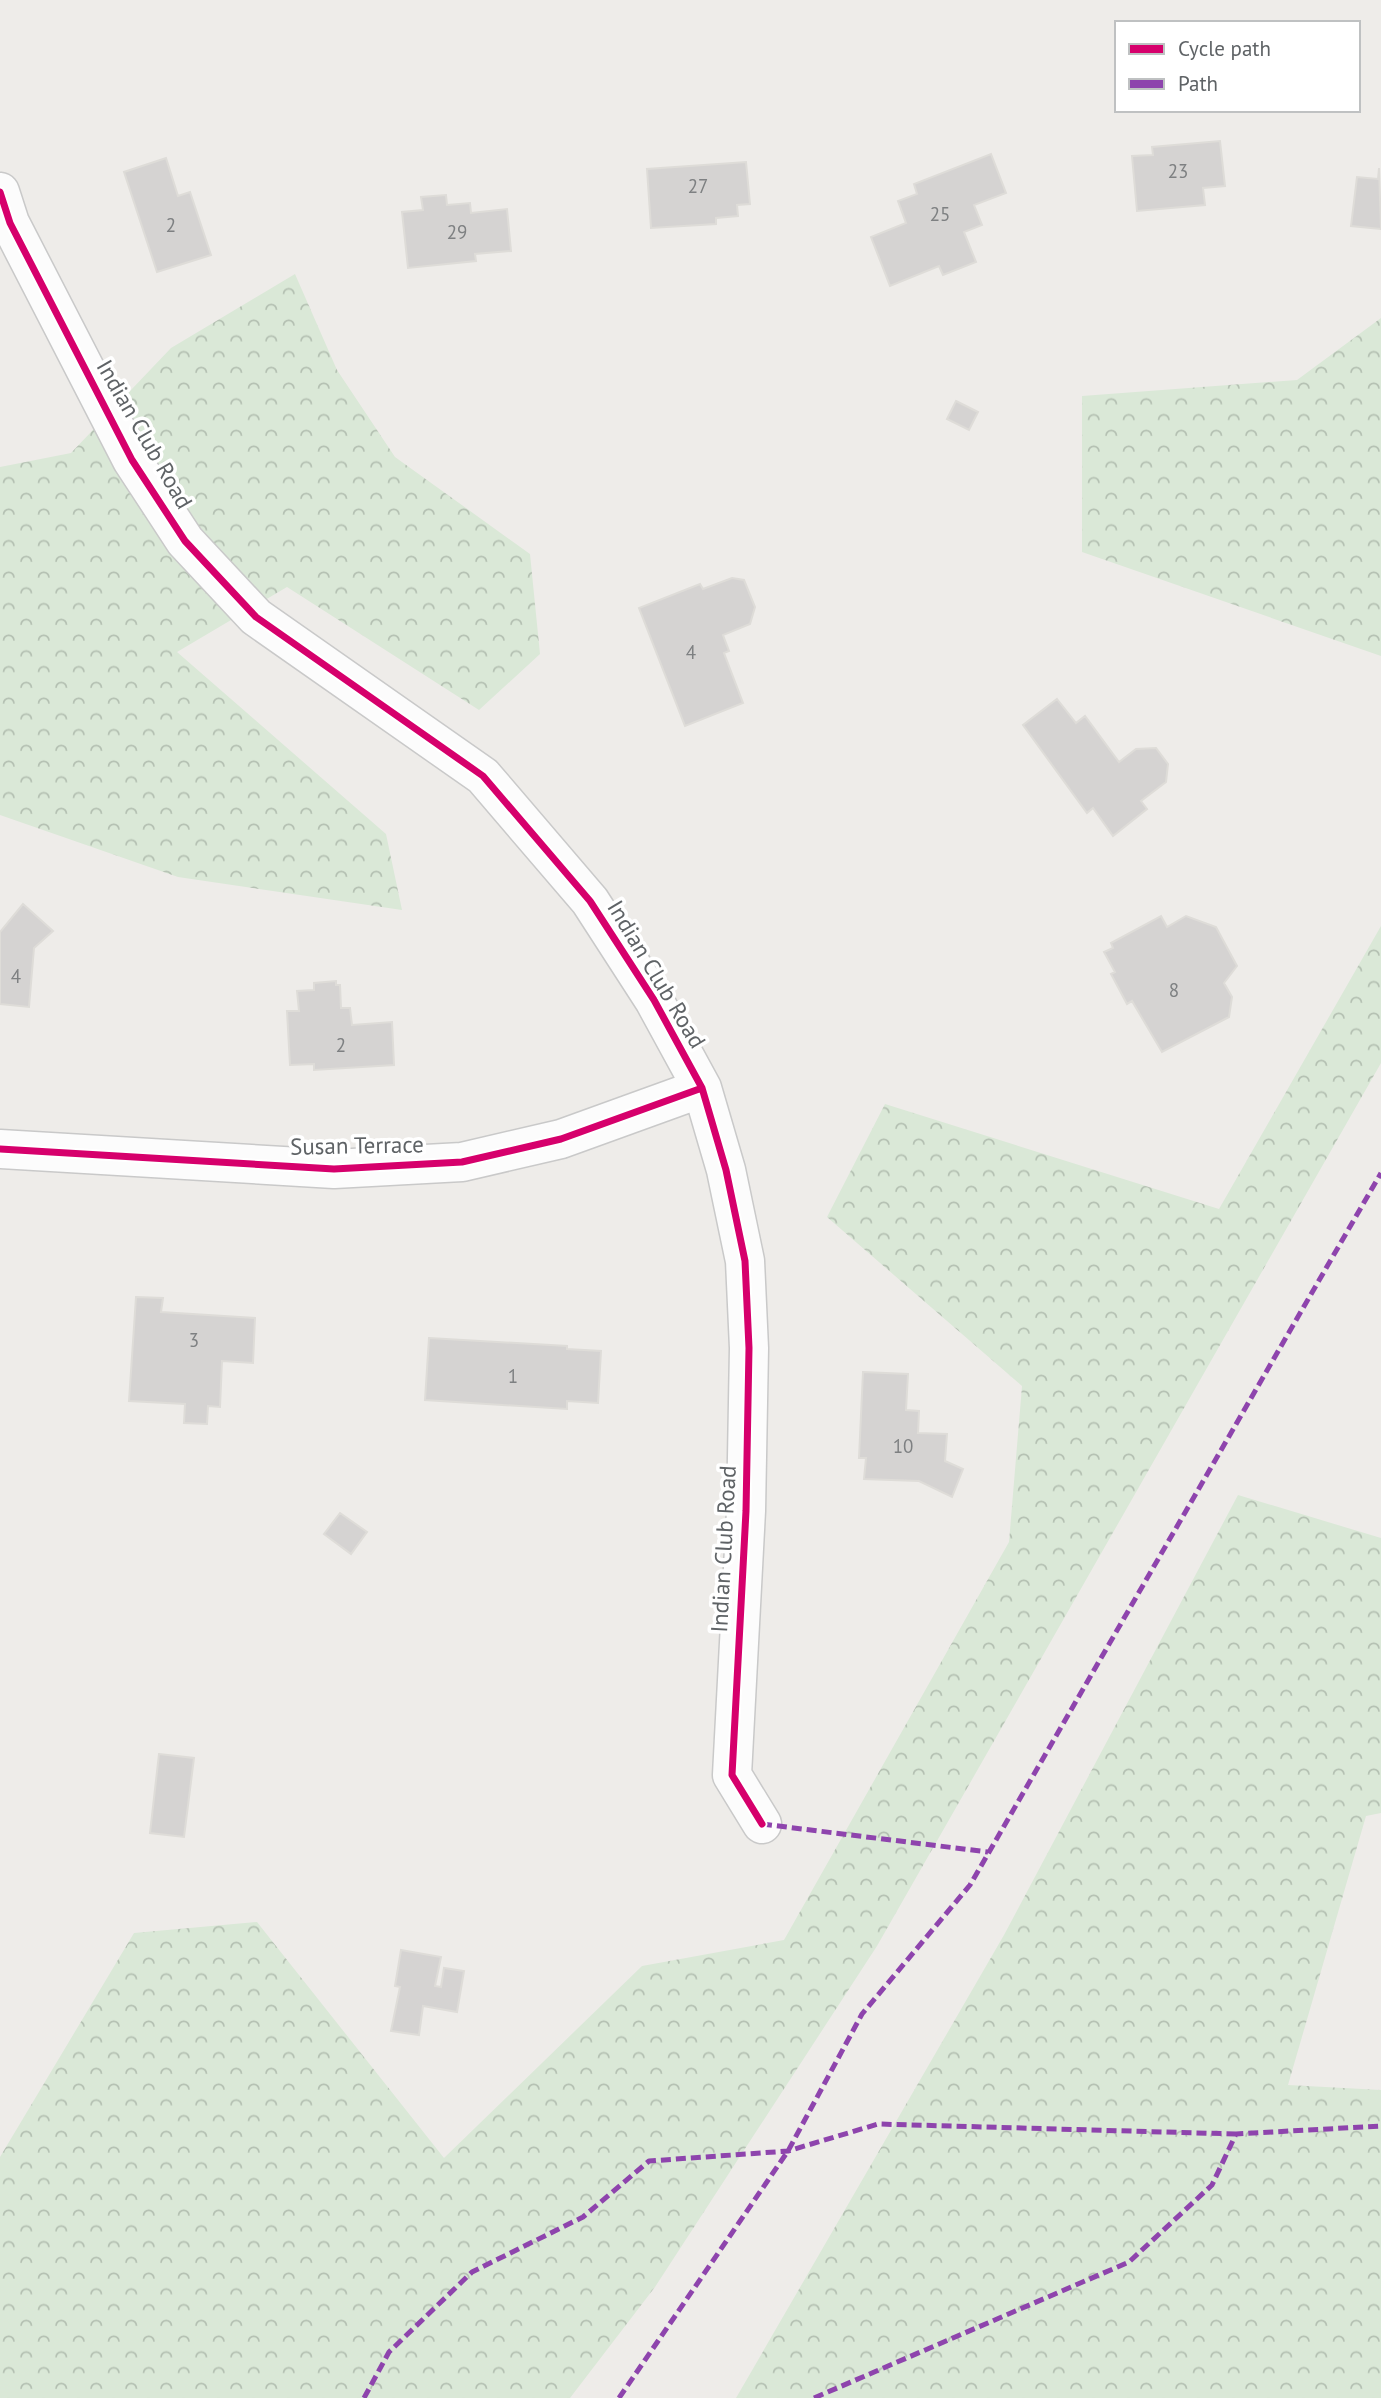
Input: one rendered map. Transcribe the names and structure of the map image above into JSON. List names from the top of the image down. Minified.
{"streets":{"street":["Indian Club Road","Susan Terrace"]},"crossings":[["Indian Club Road","Susan Terrace"]],"house_numbers":["23","27","25","2","29","4","4","8","2","3","1","10"],"legend":["Cycle path","Path"]}
